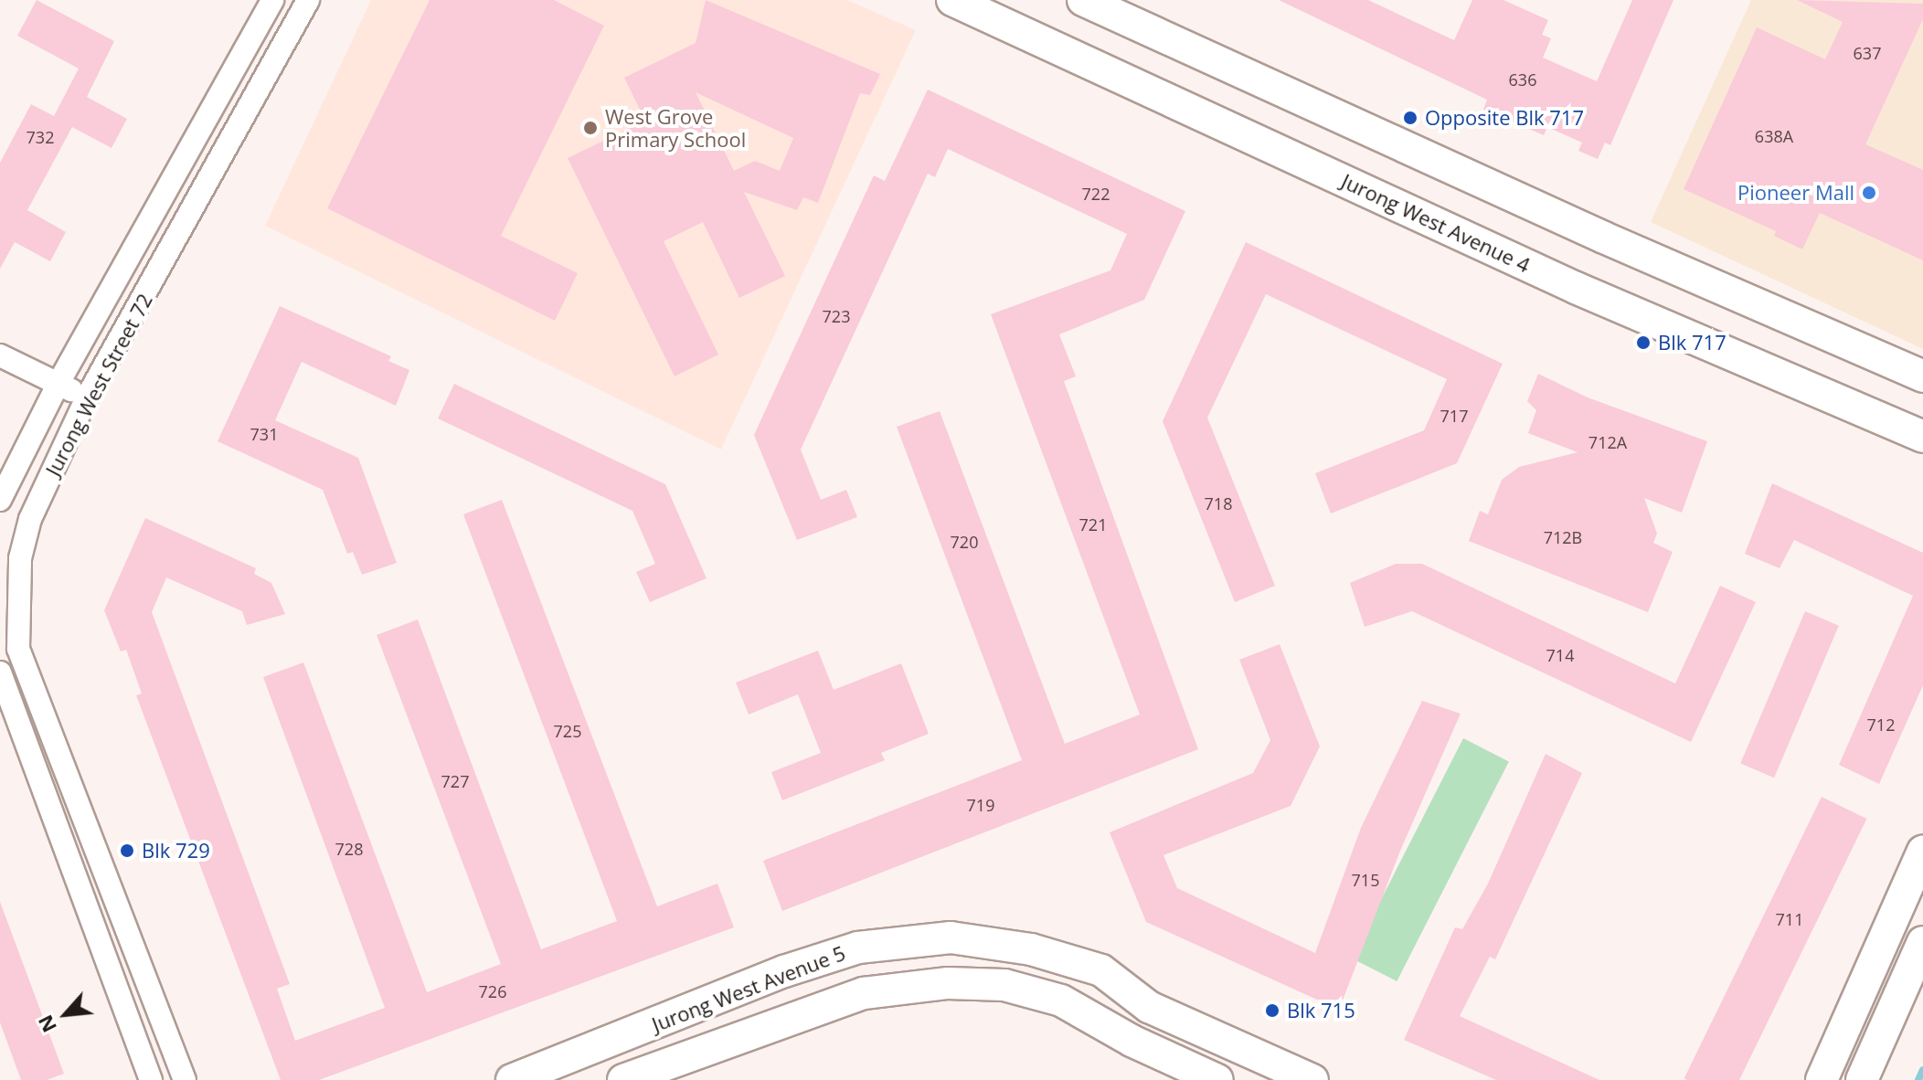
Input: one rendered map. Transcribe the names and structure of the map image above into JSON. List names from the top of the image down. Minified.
{"streets":{"main road":["Jurong West Avenue 4","Jurong West Avenue 5"],"street":["Jurong West Street 72"]},"places":["Opposite Blk 717","West Grove Primary School","Pioneer Mall","Blk 717","Blk 729","Blk 715"],"house_numbers":["637","636","638A","732","722","723","717","731","712A","718","721","712B","720","714","712","725","727","719","728","715","711","726"],"north":"bottom left"}
